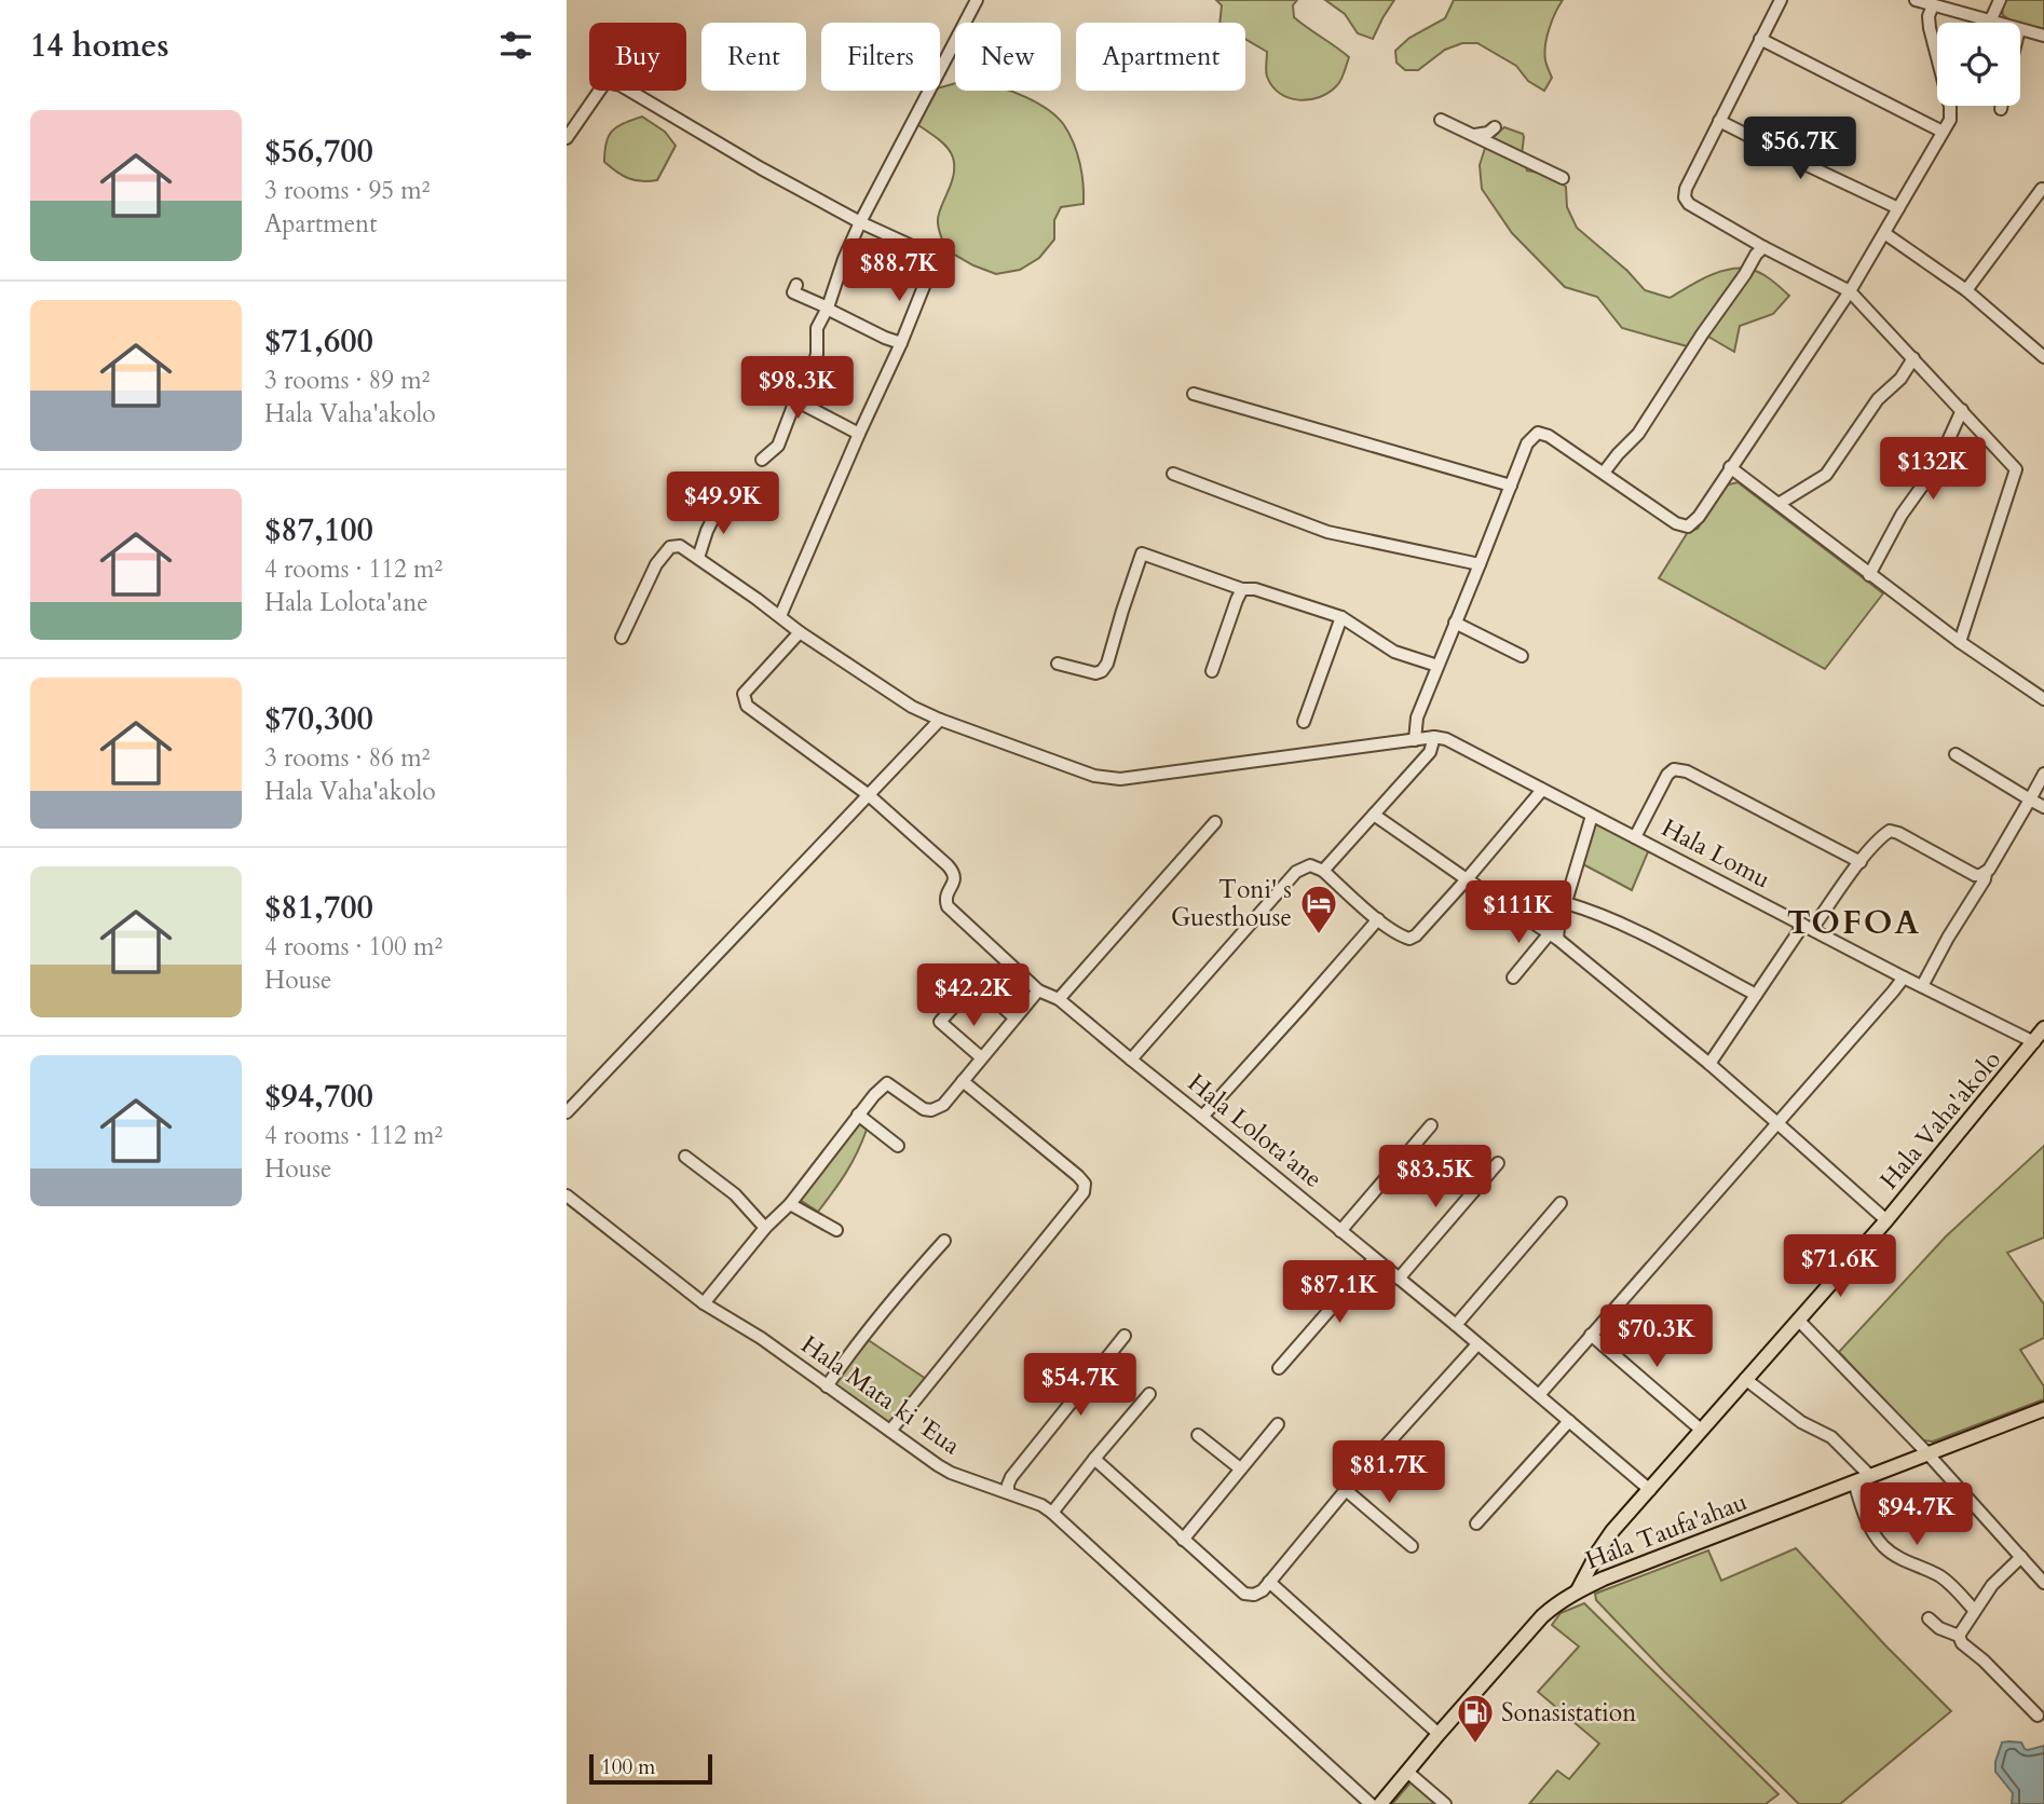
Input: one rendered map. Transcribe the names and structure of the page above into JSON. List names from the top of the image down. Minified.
{"streets":{"main road":["Hala Vaha'akolo","Hala Taufa'ahau"],"street":["Hala Lomu","Hala Lolota'ane","Hala Mata ki 'Eua"]},"crossings":[["Hala Lomu","Hala Vaha'akolo"],["Hala Vaha'akolo","Hala Lolota'ane"],["Hala Vaha'akolo","Hala Taufa'ahau"]],"districts":["TOFOA"],"places":{"hotel":["Toni' s Guesthouse"],"fuel station":["Sonasistation"]},"scale_bar":"100 m","page":{"heading":"14 homes","chip":["Buy","Rent","Filters","New","Apartment"],"list":[{"name":"$56,700","note":"3 rooms · 95 m² · Apartment"},{"name":"$71,600","note":"3 rooms · 89 m² · Hala Vaha'akolo"},{"name":"$87,100","note":"4 rooms · 112 m² · Hala Lolota'ane"},{"name":"$70,300","note":"3 rooms · 86 m² · Hala Vaha'akolo"},{"name":"$81,700","note":"4 rooms · 100 m² · House"},{"name":"$94,700","note":"4 rooms · 112 m² · House"}],"price":["$56.7K","$88.7K","$98.3K","$132K","$49.9K","$111K","$42.2K","$83.5K","$71.6K","$87.1K","$70.3K","$54.7K","$81.7K","$94.7K"],"scale":"100 m"}}
